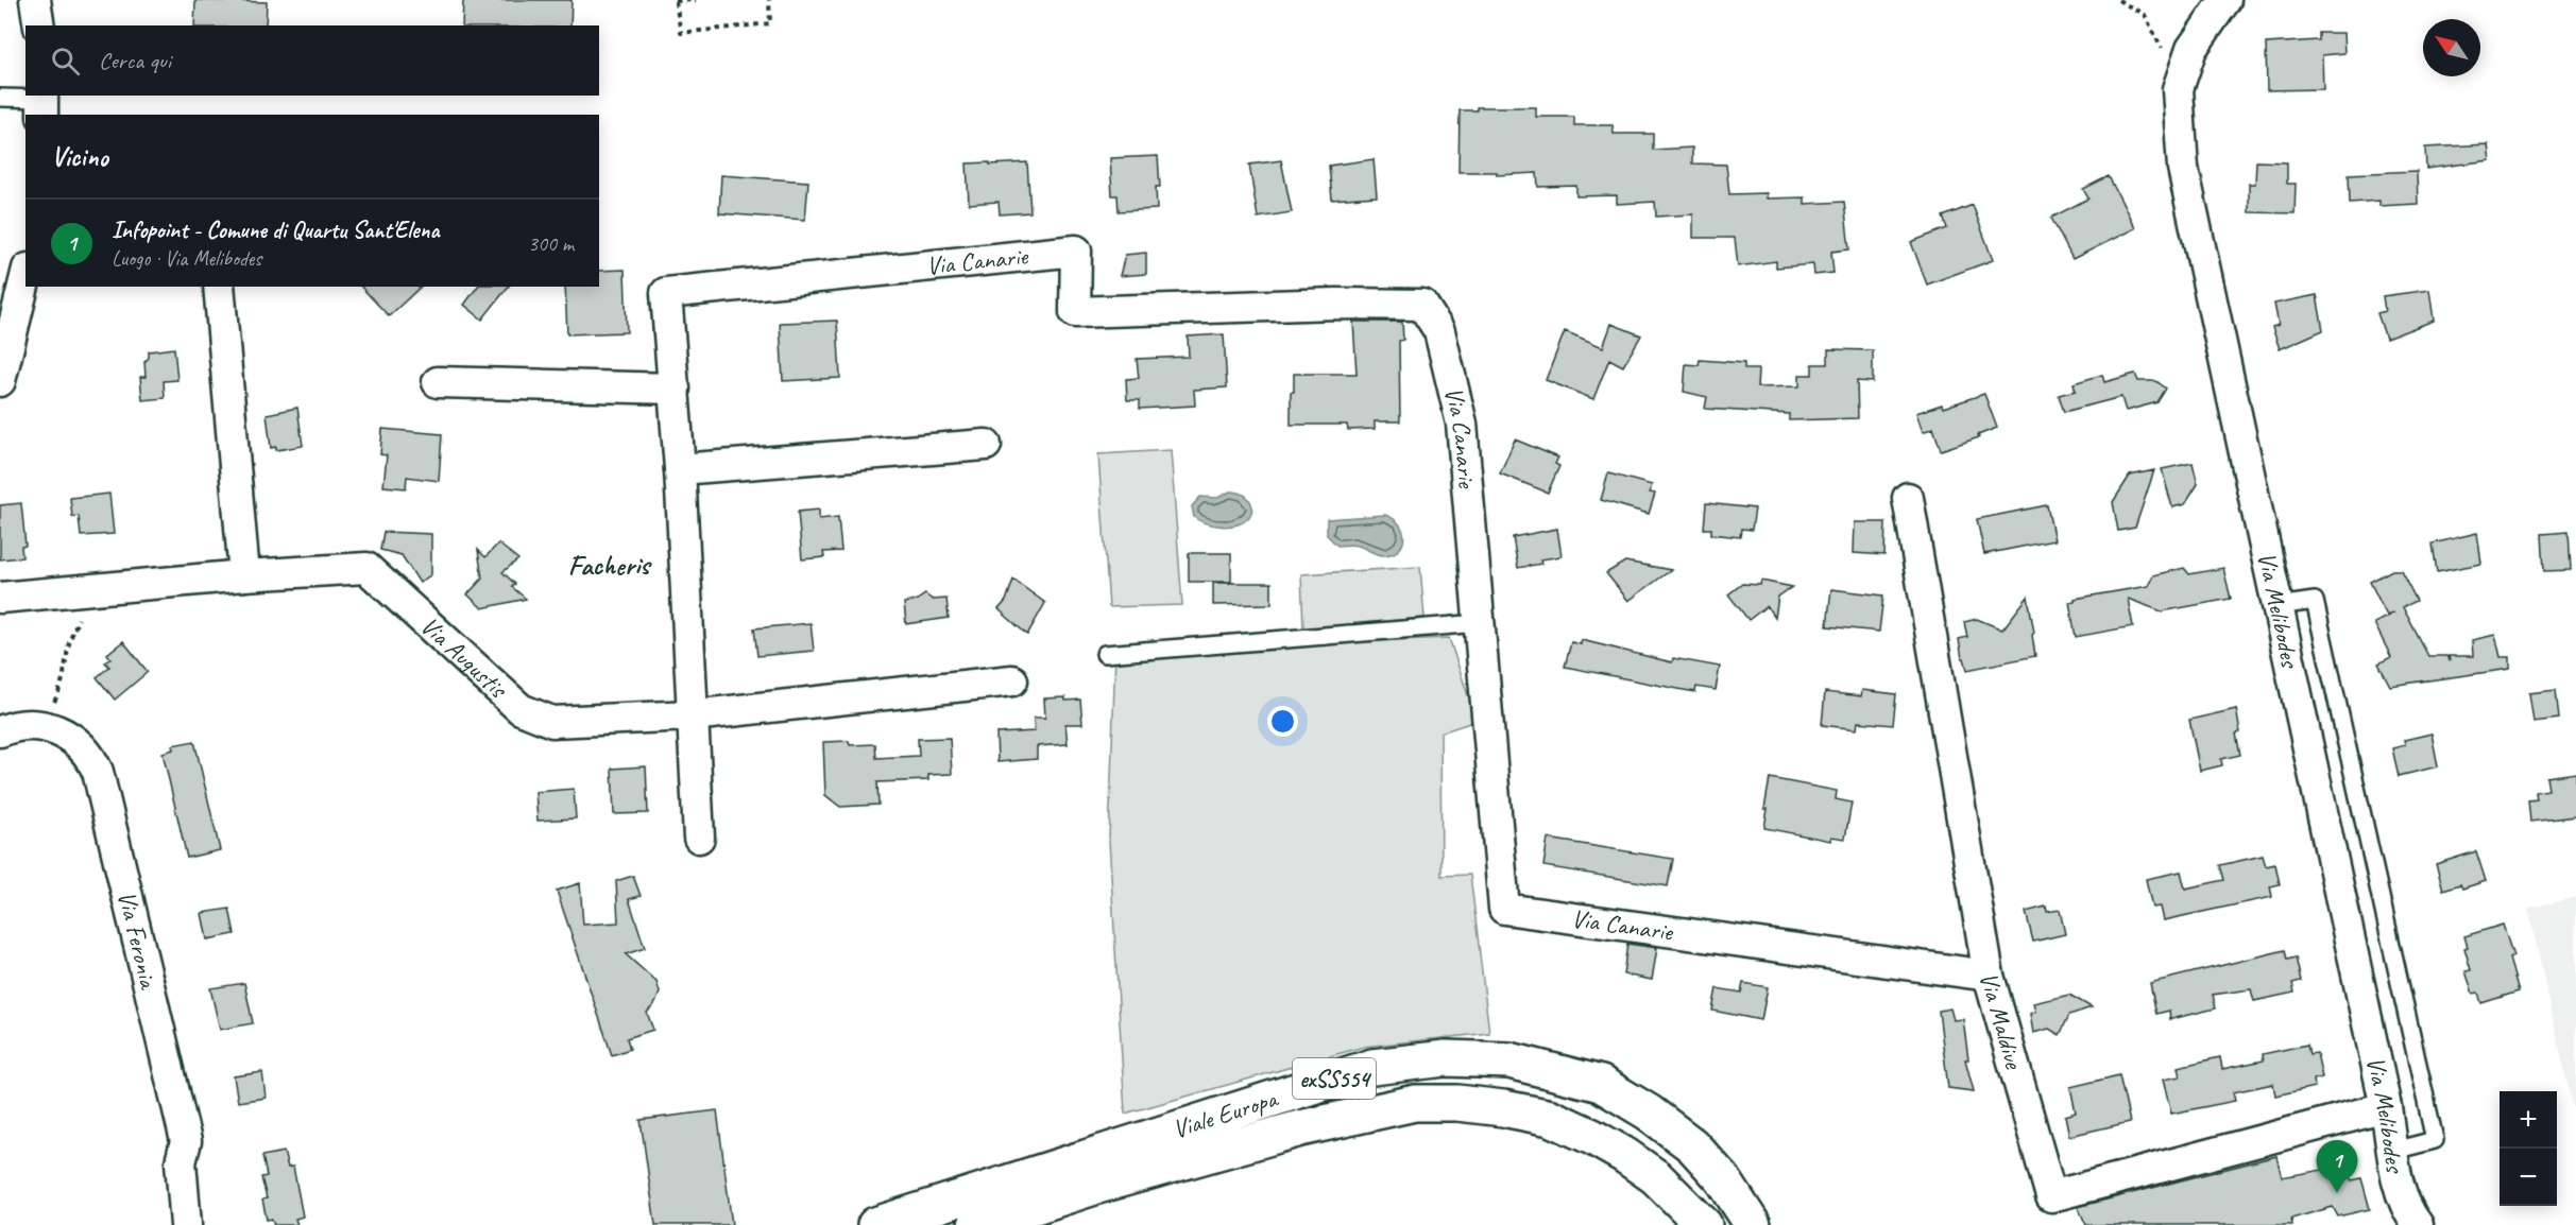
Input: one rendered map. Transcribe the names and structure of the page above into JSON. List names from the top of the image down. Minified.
{"streets":{"main road":["exSS554","Viale Europa"],"street":["Via Canarie","Via Melibodes","Via Augustis","Via Feronia","Via Maldive"]},"crossings":[["Via Canarie","Via Maldive"],["Via Melibodes","Via Maldive"]],"districts":["Facheris"],"north":"top left","page":{"search":"Cerca qui","heading":"Vicino","list":[{"mark":"1","name":"Infopoint - Comune di Quartu Sant'Elena","note":"Luogo · Via Melibodes","value":"300 m"}],"map_buttons":["+","−"],"pins":"1"}}
